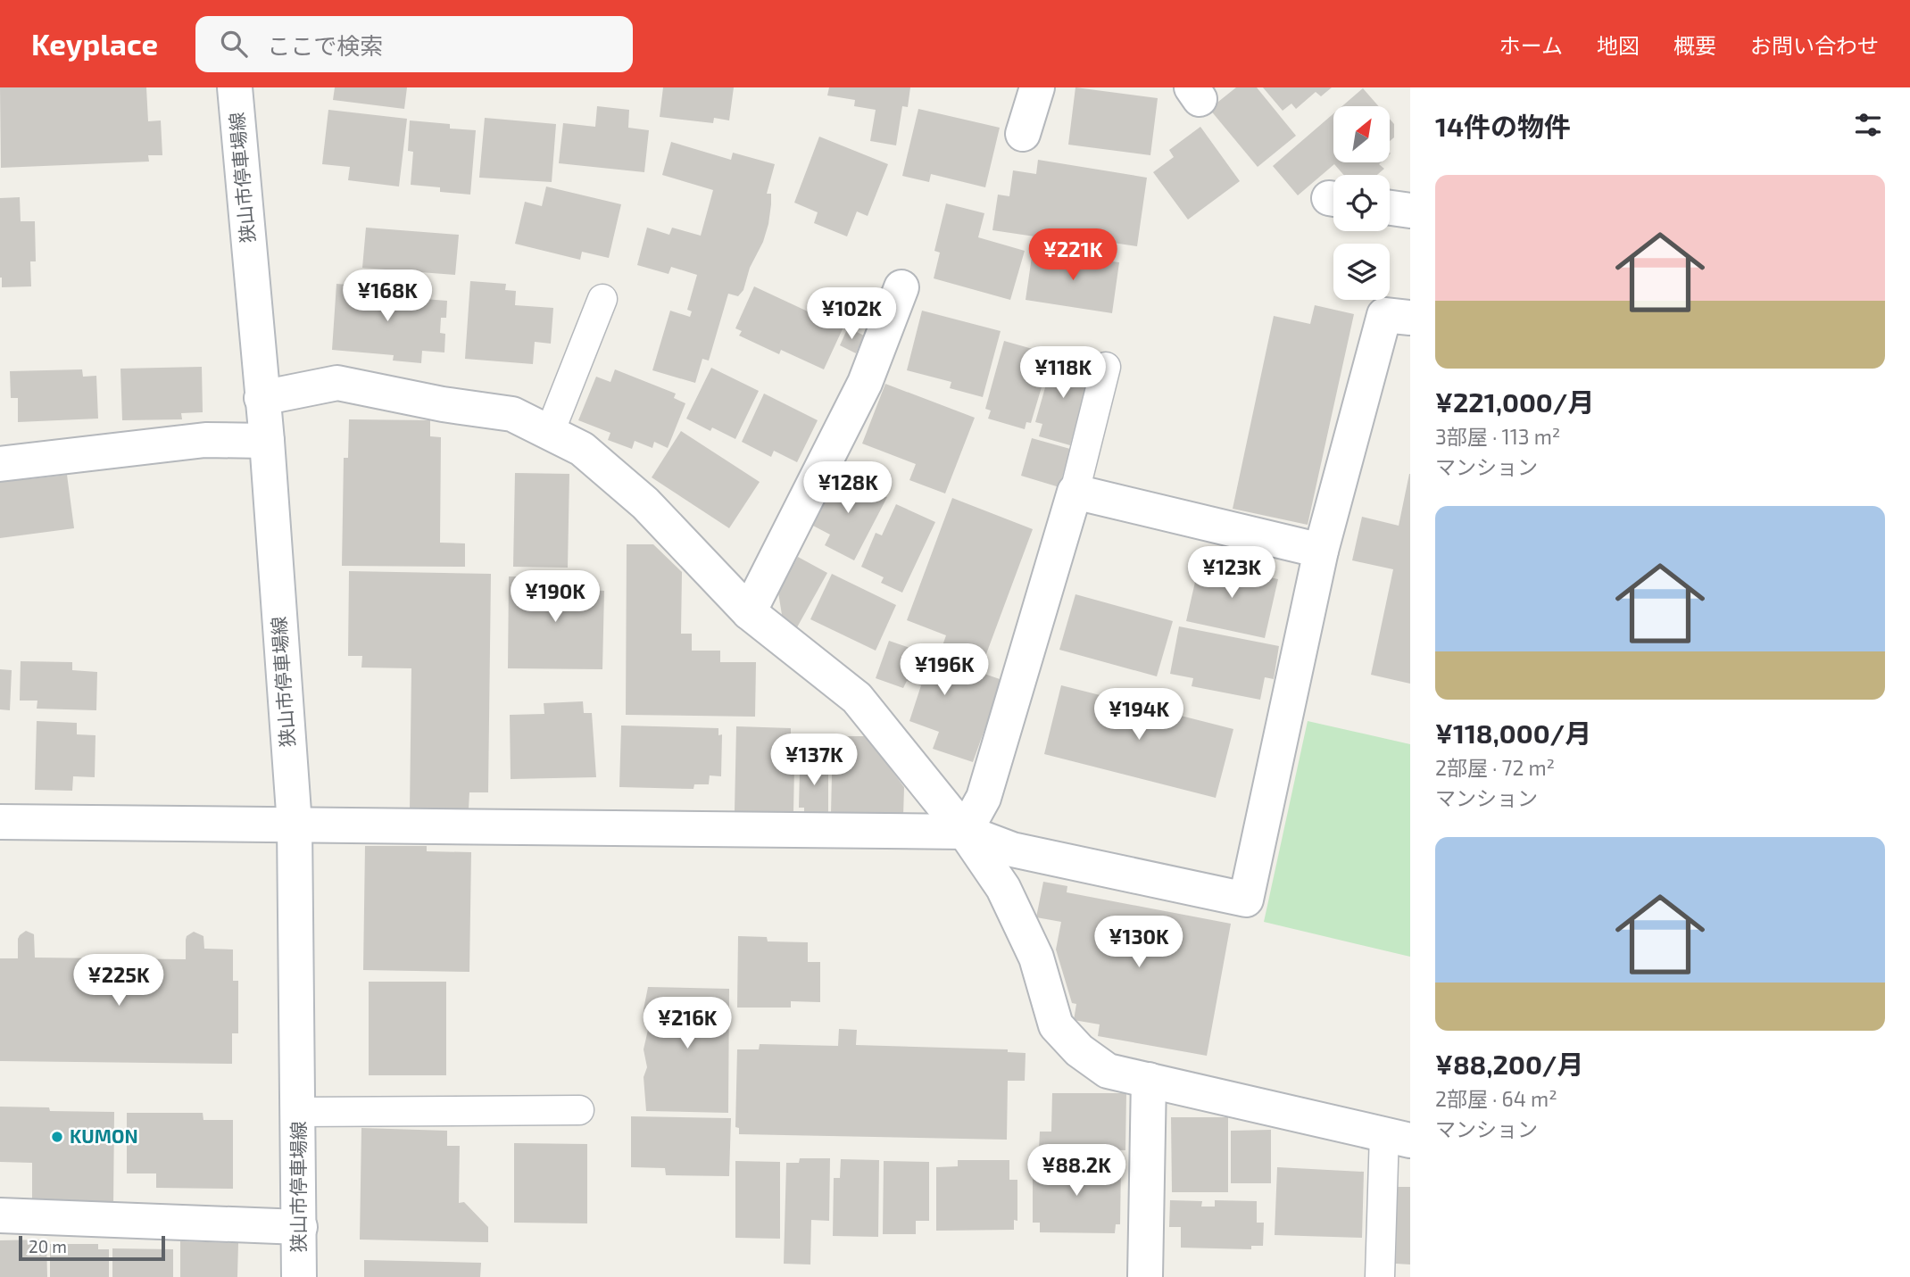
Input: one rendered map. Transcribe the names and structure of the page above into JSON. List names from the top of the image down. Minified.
{"streets":{"street":["狭山市停車場線"]},"places":["KUMON"],"scale_bar":"20 m","north":"top right","page":{"header":"Keyplace","search":"ここで検索","nav":["ホーム","地図","概要","お問い合わせ"],"heading":"14件の物件","list":[{"name":"¥221,000/月","note":"3部屋 · 113 m² · マンション"},{"name":"¥118,000/月","note":"2部屋 · 72 m² · マンション"},{"name":"¥88,200/月","note":"2部屋 · 64 m² · マンション"}],"price":["¥221K","¥168K","¥102K","¥118K","¥128K","¥123K","¥190K","¥196K","¥194K","¥137K","¥130K","¥225K","¥216K","¥88.2K"],"scale":"20 m"}}
